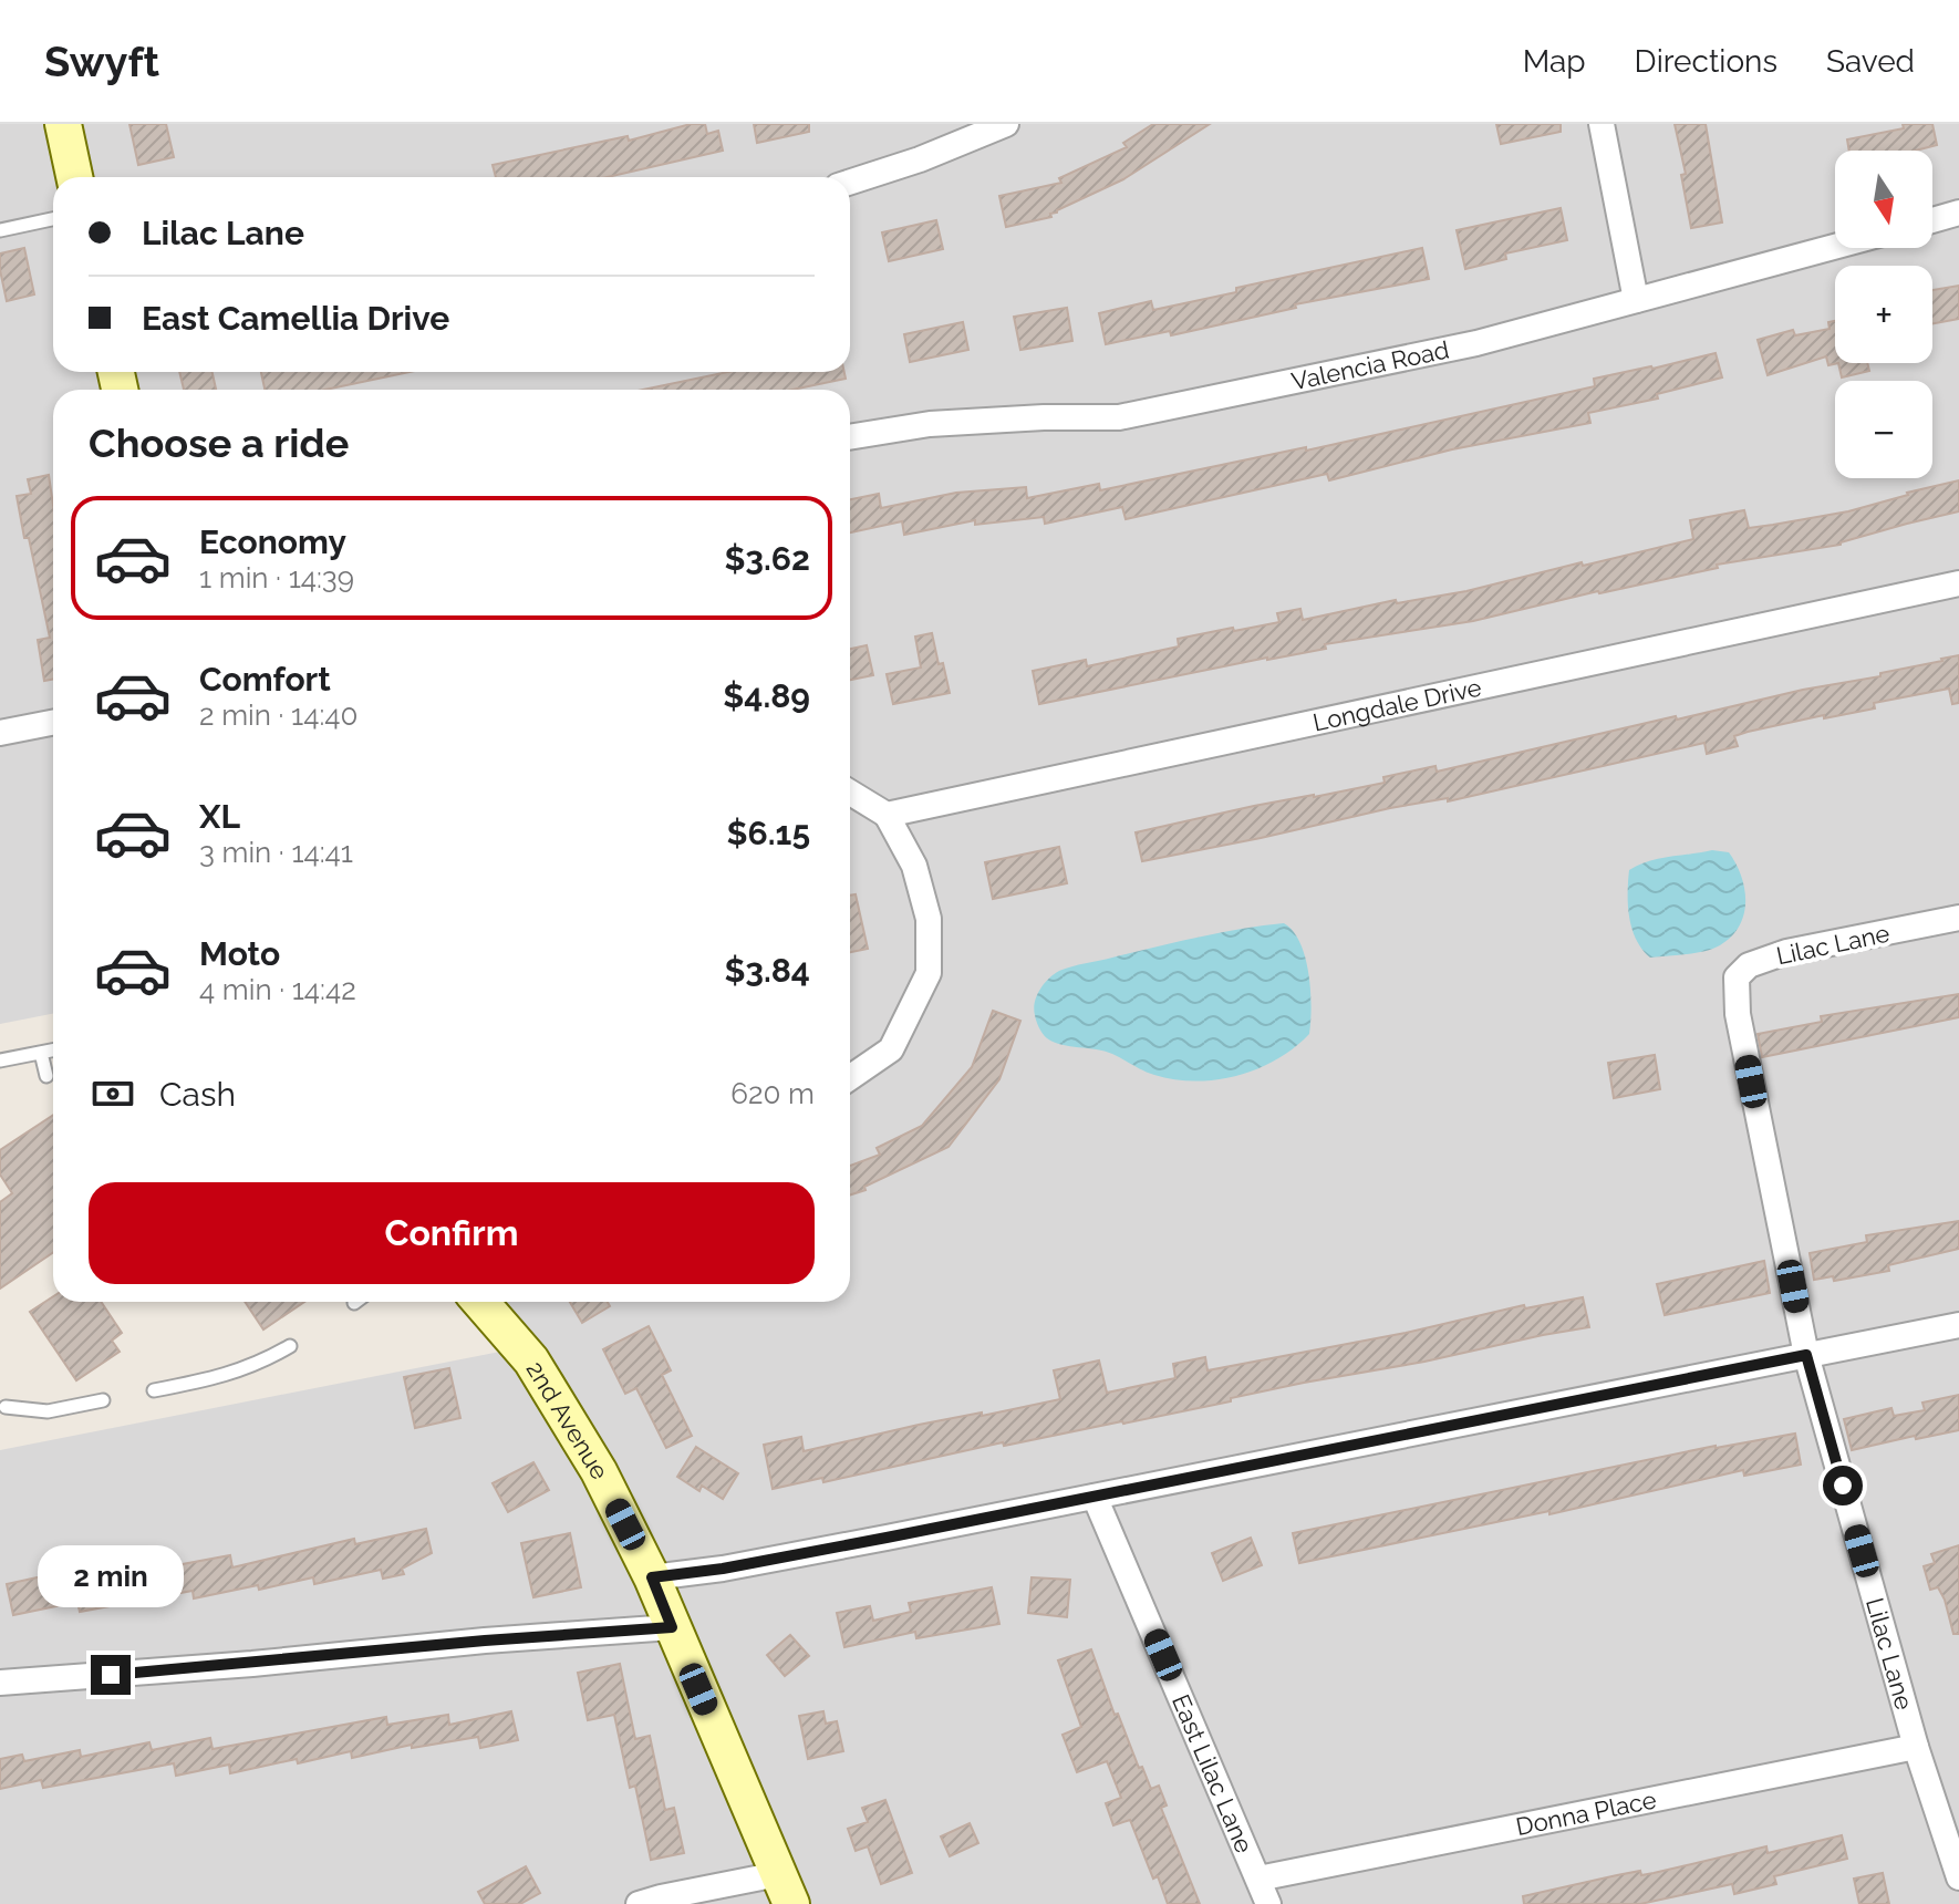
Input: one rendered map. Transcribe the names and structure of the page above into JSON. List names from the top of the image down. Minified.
{"streets":{"street":["Valencia Road","Longdale Drive","Lilac Lane","2nd Avenue","East Lilac Lane","Donna Place"]},"crossings":[["Lilac Lane","Donna Place"],["East Lilac Lane","Donna Place"]],"north":"bottom","page":{"header":"Swyft","nav":["Map","Directions","Saved"],"map_buttons":["+","−"],"banner":["Lilac Lane","East Camellia Drive"],"heading":"Choose a ride","list":[{"name":"Economy","note":"1 min · 14:39","value":"$3.62"},{"name":"Comfort","note":"2 min · 14:40","value":"$4.89"},{"name":"XL","note":"3 min · 14:41","value":"$6.15"},{"name":"Moto","note":"4 min · 14:42","value":"$3.84"}],"pay":["Cash","620 m"],"buttons":"Confirm","bubble":"2 min"}}
